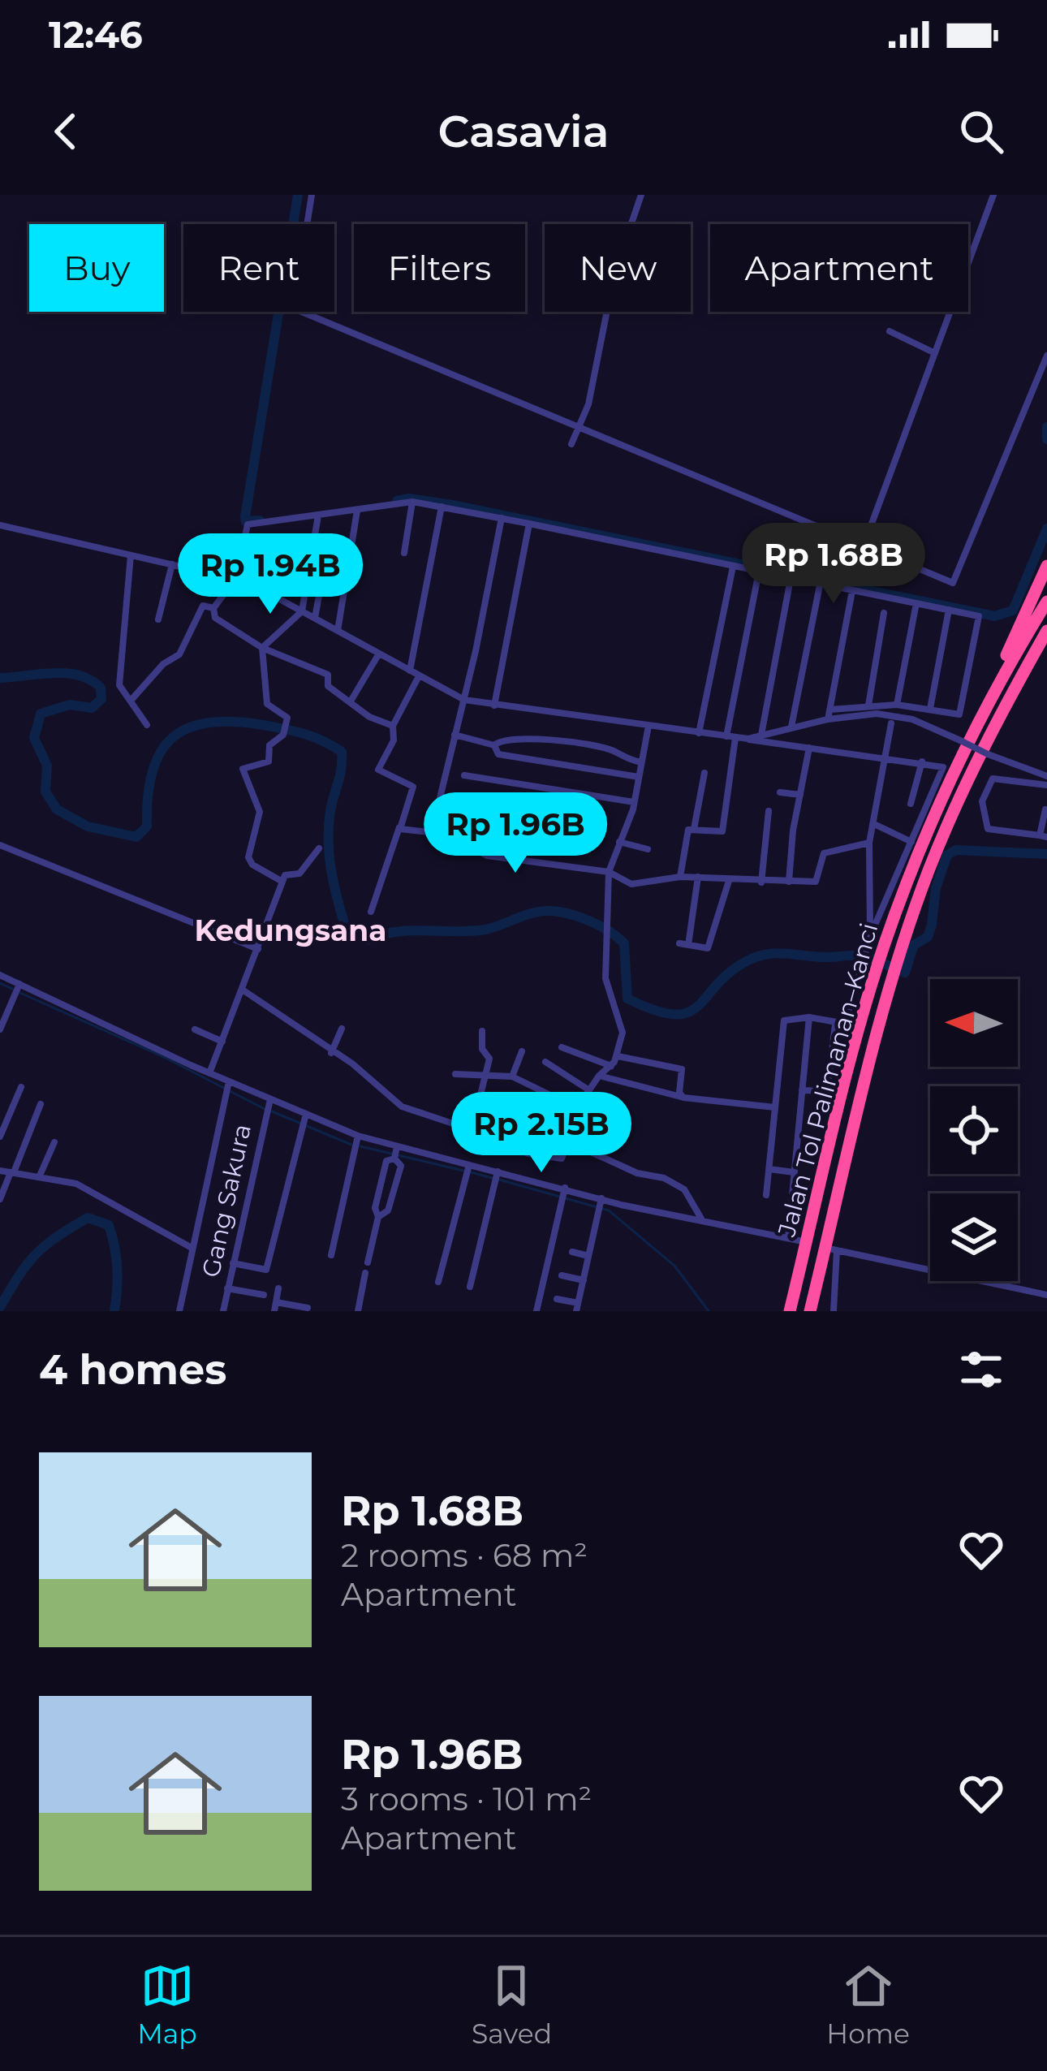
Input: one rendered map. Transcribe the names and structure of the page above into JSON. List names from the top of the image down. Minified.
{"streets":{"highway":["Jalan Tol Palimanan–Kanci"],"street":["Gang Sakura"]},"districts":["Kedungsana"],"north":"left","page":{"status":"12:46","header":"Casavia","chip":["Buy","Rent","Filters","New","Apartment"],"price":["Rp 1.68B","Rp 1.94B","Rp 1.96B","Rp 2.15B"],"heading":"4 homes","list":[{"name":"Rp 1.68B","note":"2 rooms · 68 m² · Apartment"},{"name":"Rp 1.96B","note":"3 rooms · 101 m² · Apartment"}],"tabs":["Map","Saved","Home"]}}
